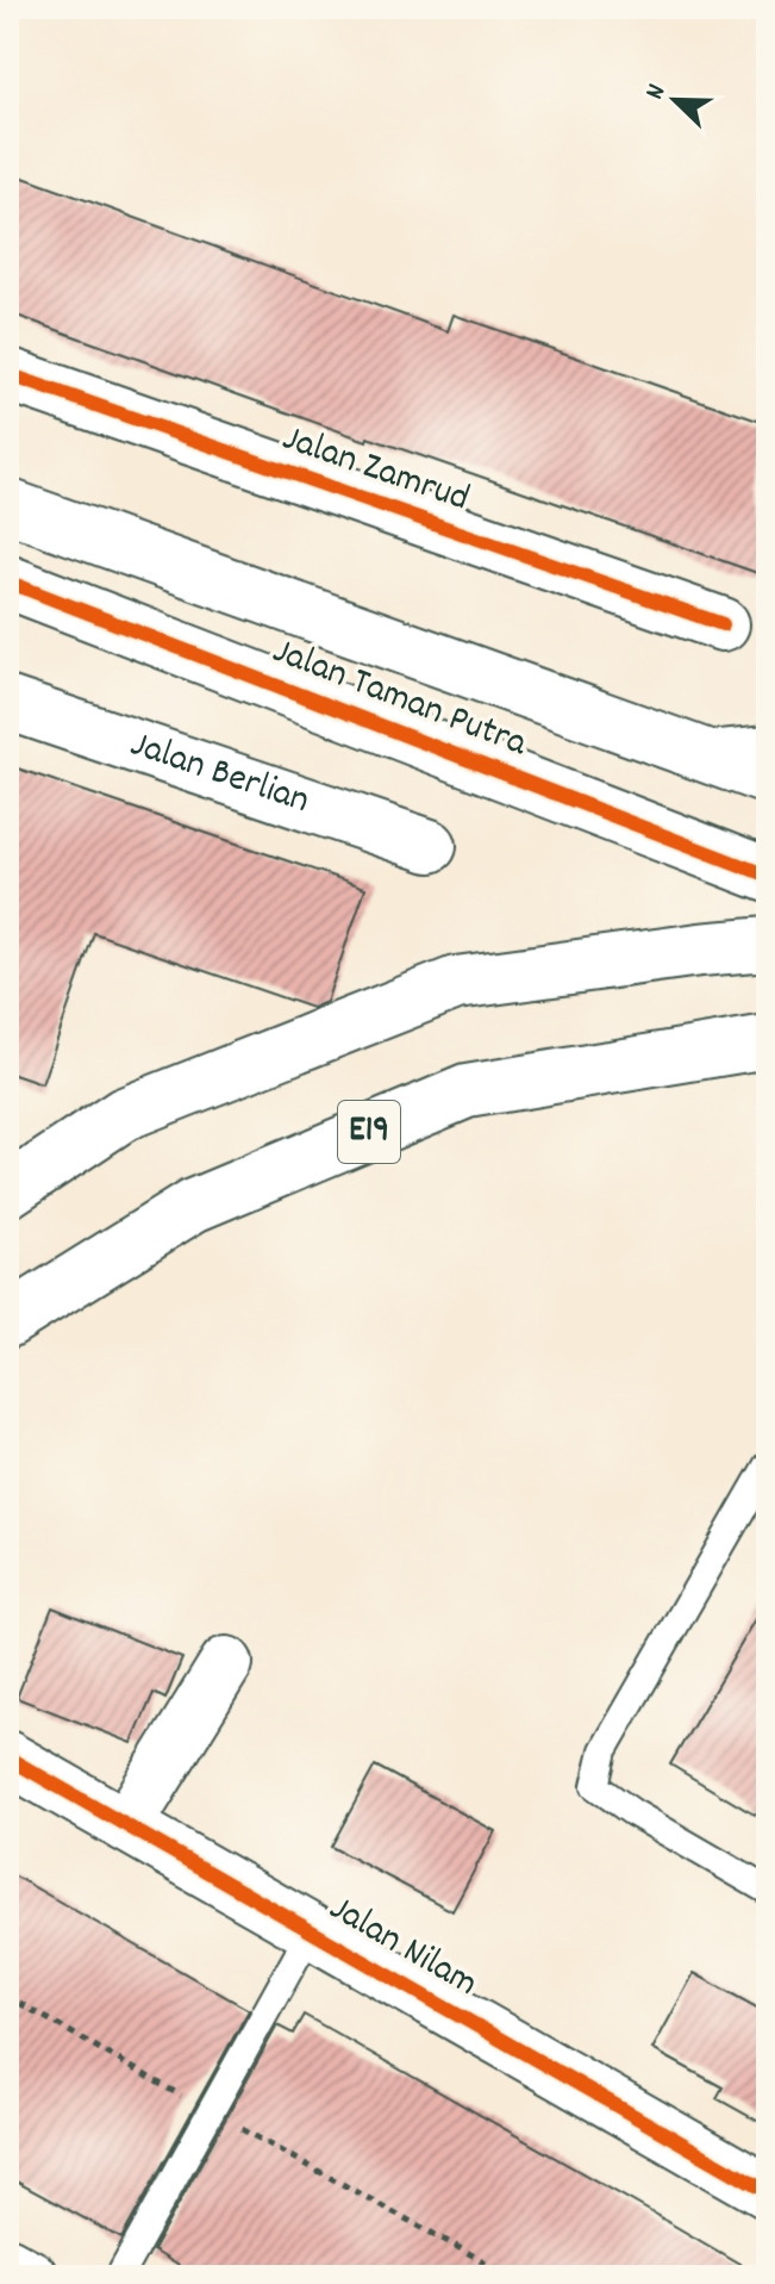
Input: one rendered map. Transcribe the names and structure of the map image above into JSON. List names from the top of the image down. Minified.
{"streets":{"main road":["Jalan Zamrud","Jalan Taman Putra","Jalan Berlian","E19","Jalan Nilam"]},"north":"top left"}
